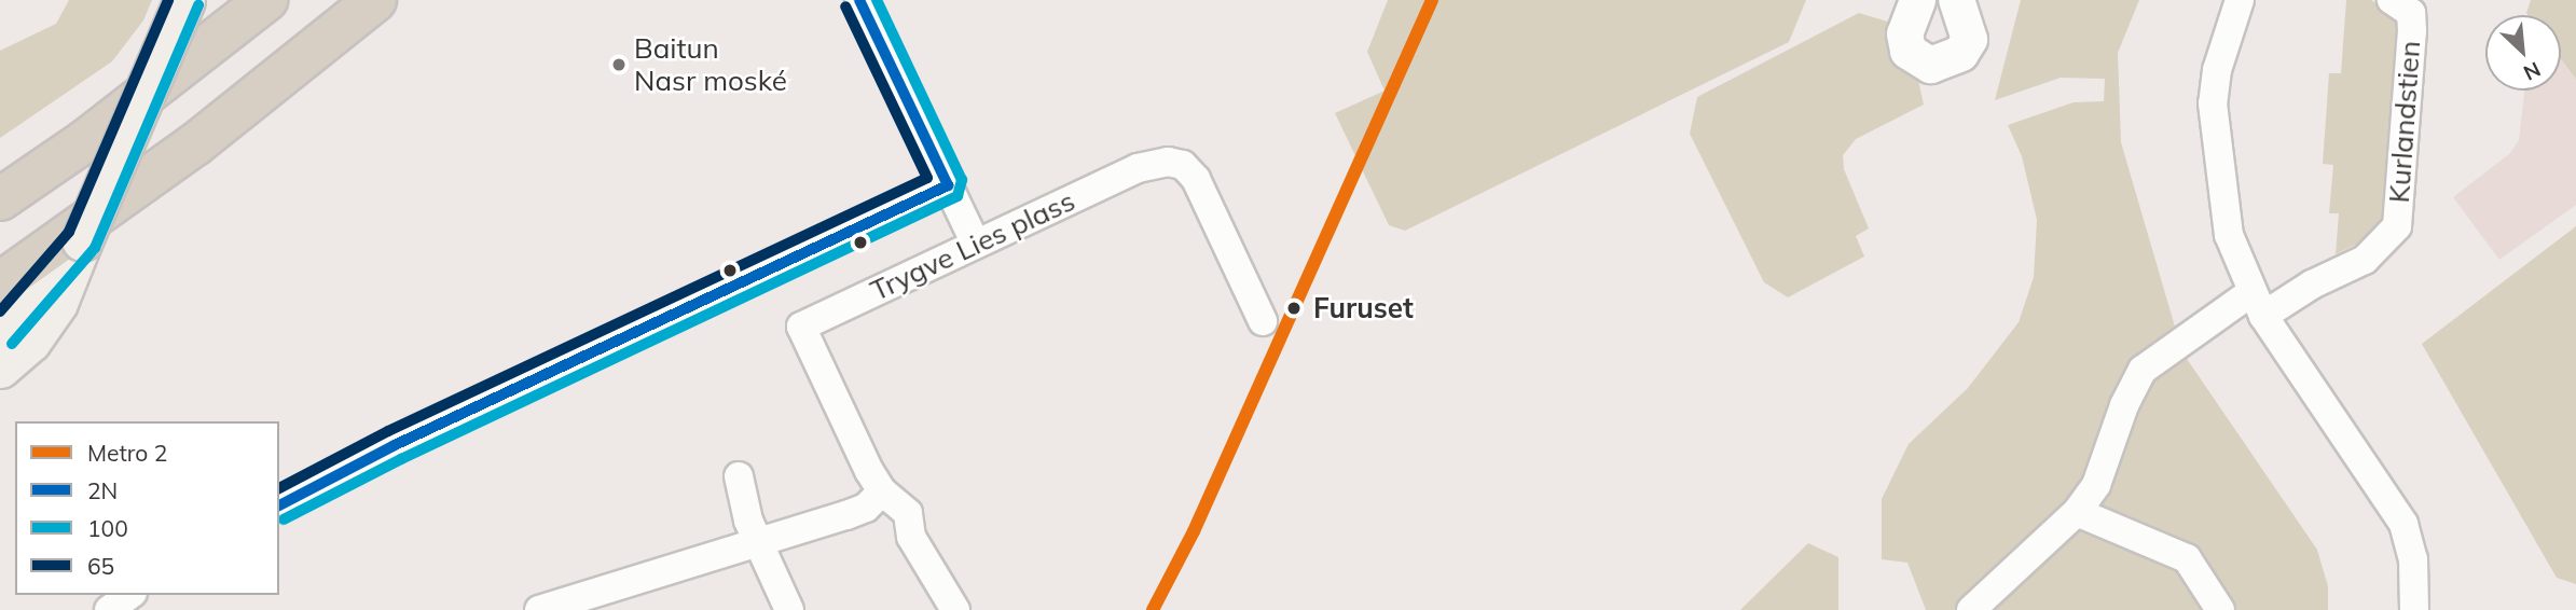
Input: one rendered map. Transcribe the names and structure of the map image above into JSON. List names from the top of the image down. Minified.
{"streets":{"street":["Kurlandstien","Trygve Lies plass"]},"places":["Baitun Nasr moské","Furuset"],"lines":["metro line 2","transit line 2N","transit line 100","transit line 65"],"legend":["Metro 2","2N","100","65"],"north":"bottom right"}
